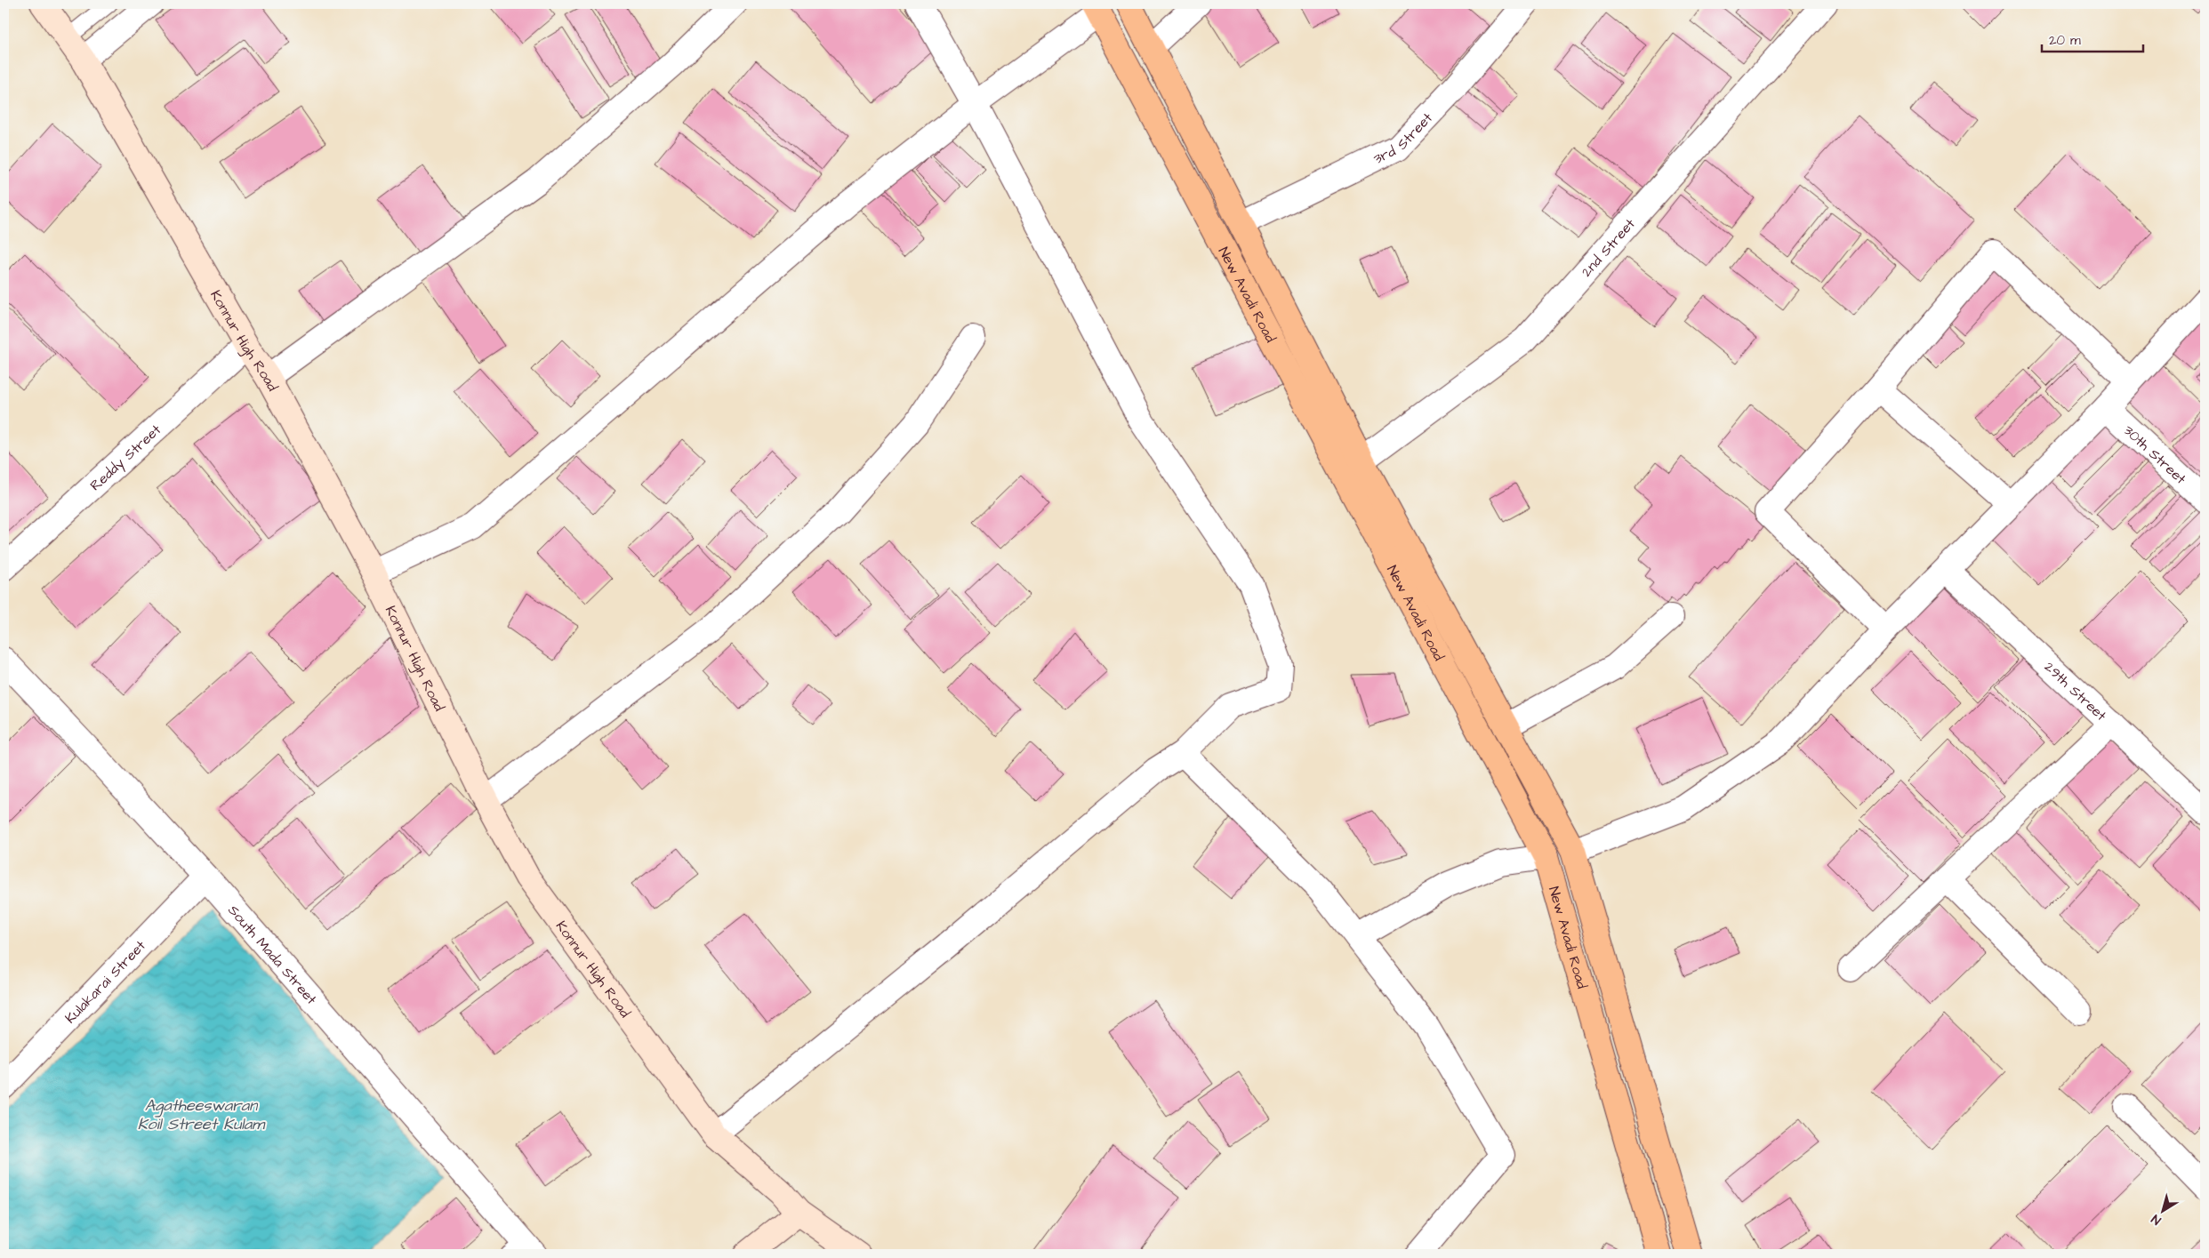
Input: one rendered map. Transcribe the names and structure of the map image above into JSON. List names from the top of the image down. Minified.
{"streets":{"main road":["New Avadi Road","Konnur High Road"],"street":["3rd Street","2nd Street","30th Street","Reddy Street","29th Street","South Mada Street","Kulakarai Street"]},"crossings":[["3rd Street","New Avadi Road"],["2nd Street","New Avadi Road"],["Konnur High Road","Reddy Street"],["South Mada Street","Kulakarai Street"]],"water":["Agatheeswaran Koil Street Kulam"],"scale_bar":"20 m","north":"bottom left"}
